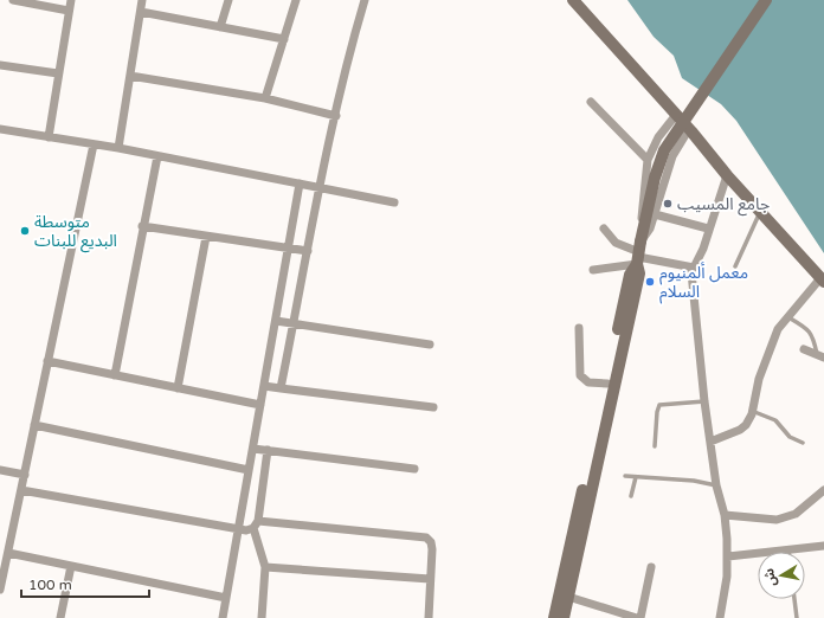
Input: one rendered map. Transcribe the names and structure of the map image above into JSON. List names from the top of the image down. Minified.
{"places":["جامع المسيب","متوسطة البديع للبنات","معمل ألمنيوم السلام"],"scale_bar":"100 m","north":"left"}
